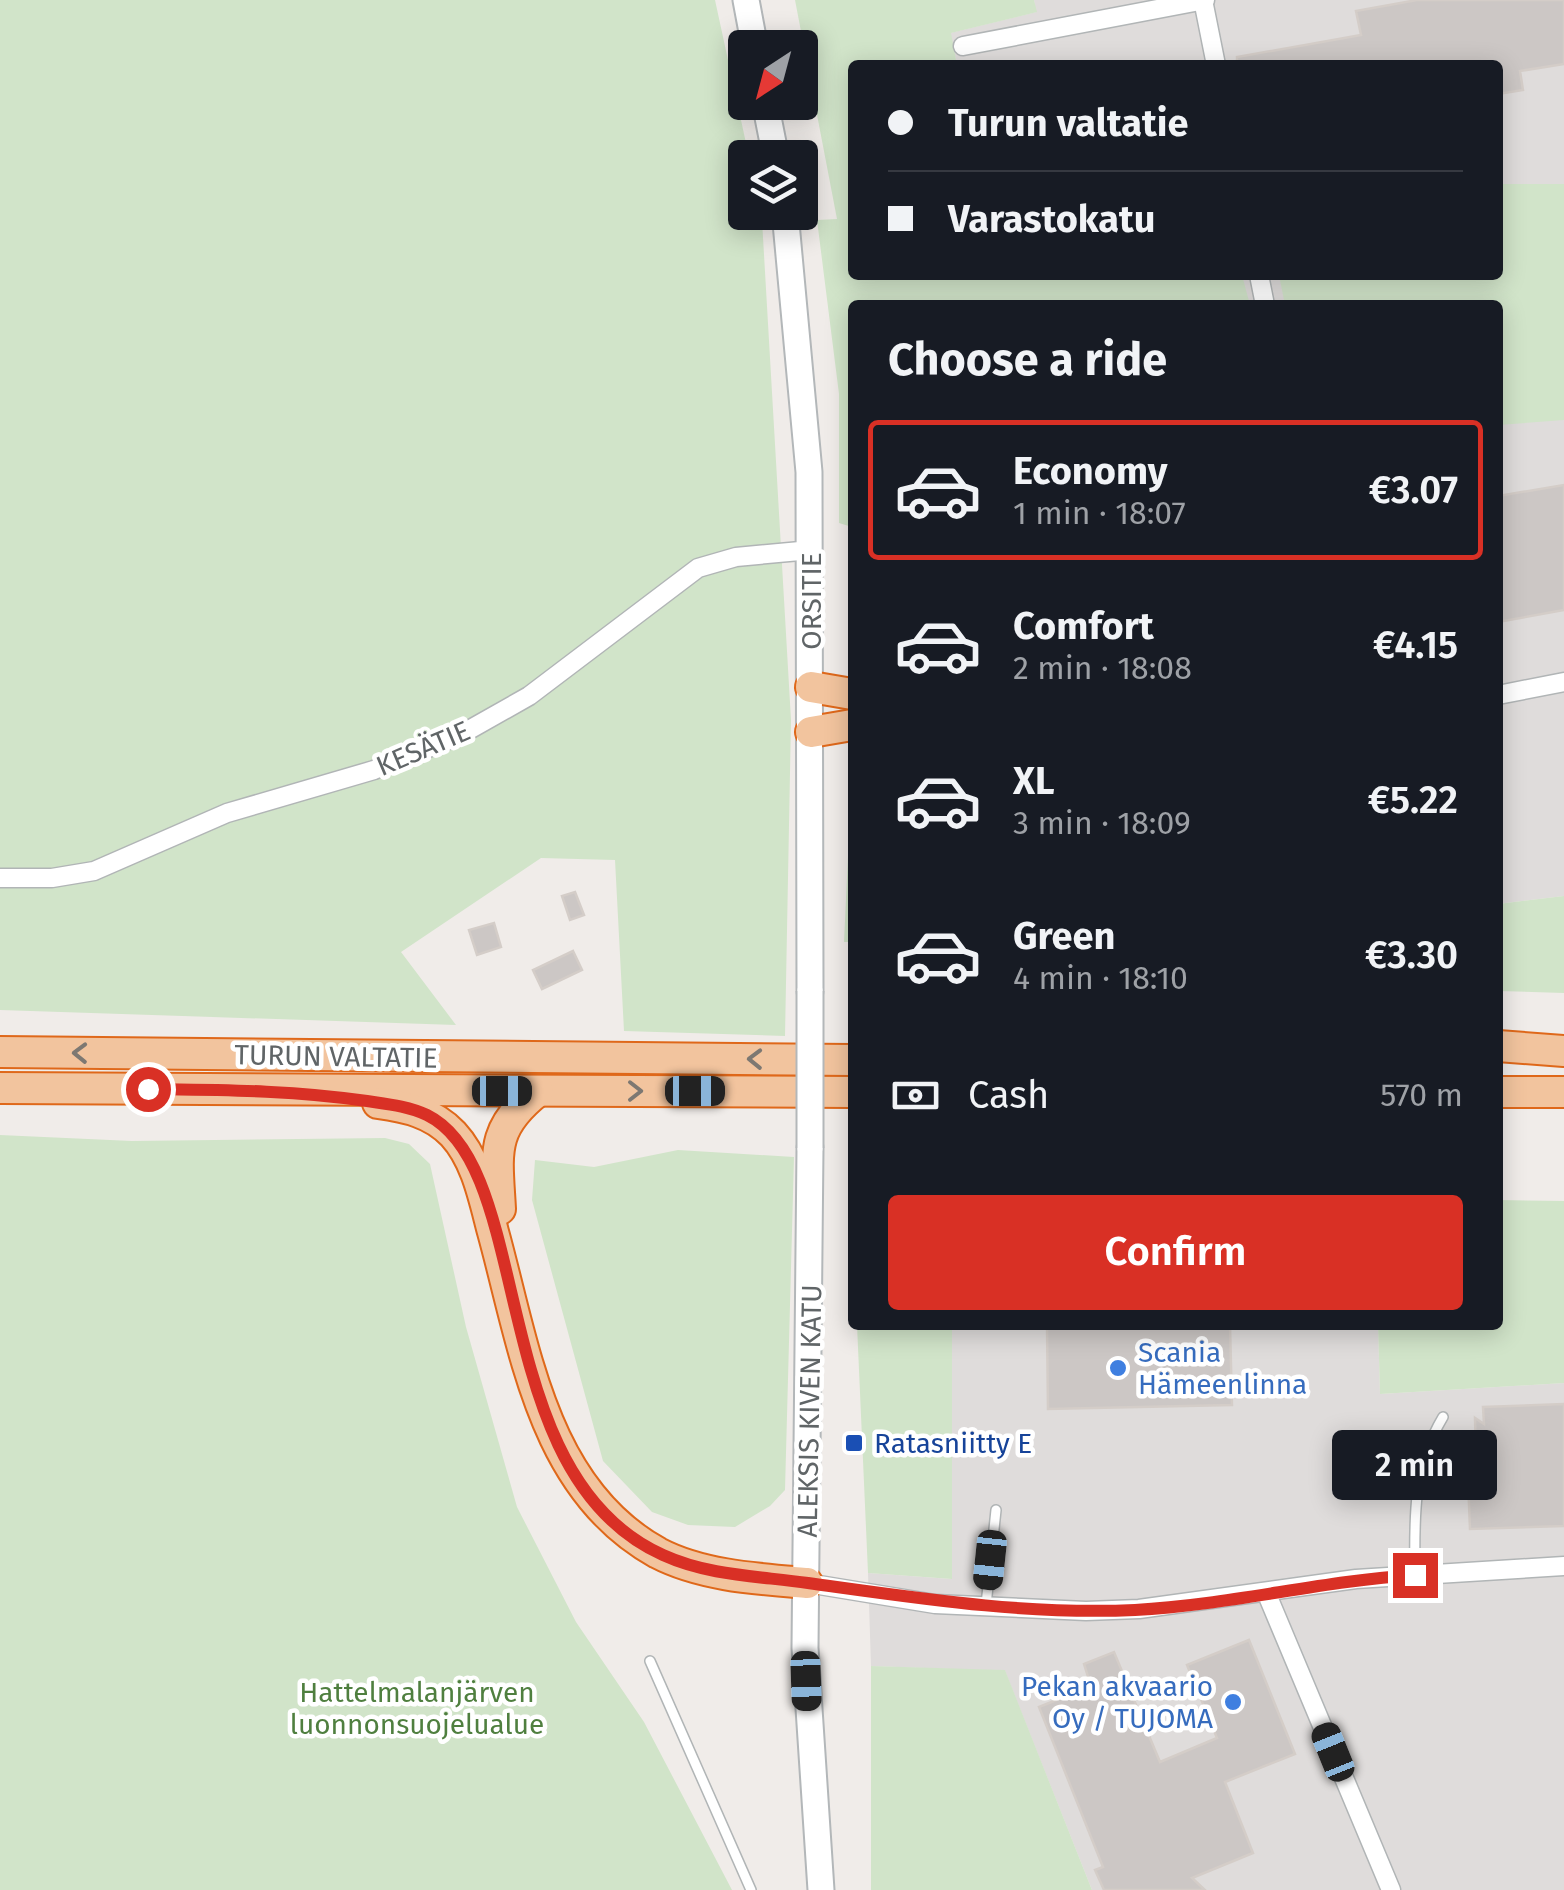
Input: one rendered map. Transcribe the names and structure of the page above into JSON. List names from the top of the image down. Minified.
{"streets":{"highway":["TURUN VALTATIE"],"main road":["ORSITIE","ALEKSIS KIVEN KATU"],"street":["KESÄTIE"]},"crossings":[["ORSITIE","KESÄTIE"],["ORSITIE","ALEKSIS KIVEN KATU"]],"parks":["Hattelmalanjärven luonnonsuojelualue"],"places":{"other":["Scania Hämeenlinna","Pekan akvaario Oy / TUJOMA"],"transit":["Ratasniitty E"]},"north":"bottom left","page":{"banner":["Turun valtatie","Varastokatu"],"heading":"Choose a ride","list":[{"name":"Economy","note":"1 min · 18:07","value":"€3.07"},{"name":"Comfort","note":"2 min · 18:08","value":"€4.15"},{"name":"XL","note":"3 min · 18:09","value":"€5.22"},{"name":"Green","note":"4 min · 18:10","value":"€3.30"}],"pay":["Cash","570 m"],"buttons":"Confirm","bubble":"2 min"}}
